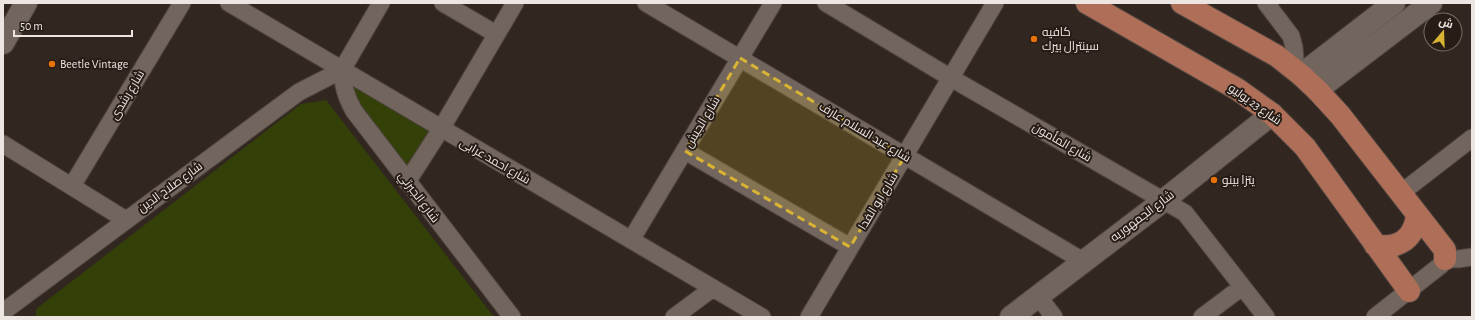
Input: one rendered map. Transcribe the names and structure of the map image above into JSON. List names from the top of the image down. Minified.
{"streets":{"main road":["شارع 23 يوليو","شارع الجمهوريه"],"street":["شارع رشدى","شارع الجيش","شارع عبد السلام عارف","شارع المأمون","شارع احمد عرابى","شارع صلاح الدين","شارع الجبرتي","شارع ابو الفدا"]},"crossings":[["شارع 23 يوليو","شارع الجمهوريه"],["شارع الجيش","شارع عبد السلام عارف"],["شارع الجيش","شارع احمد عرابى"],["شارع عبد السلام عارف","شارع ابو الفدا"],["شارع عبد السلام عارف","شارع الجمهوريه"],["شارع المأمون","شارع ابو الفدا"],["شارع المأمون","شارع الجمهوريه"],["شارع احمد عرابى","شارع صلاح الدين"],["شارع احمد عرابى","شارع الجبرتي"],["شارع صلاح الدين","شارع الجبرتي"]],"places":["كافيه سينترال بيرك","Beetle Vintage","يتزا بينو"],"scale_bar":"50 m","north":"top"}
